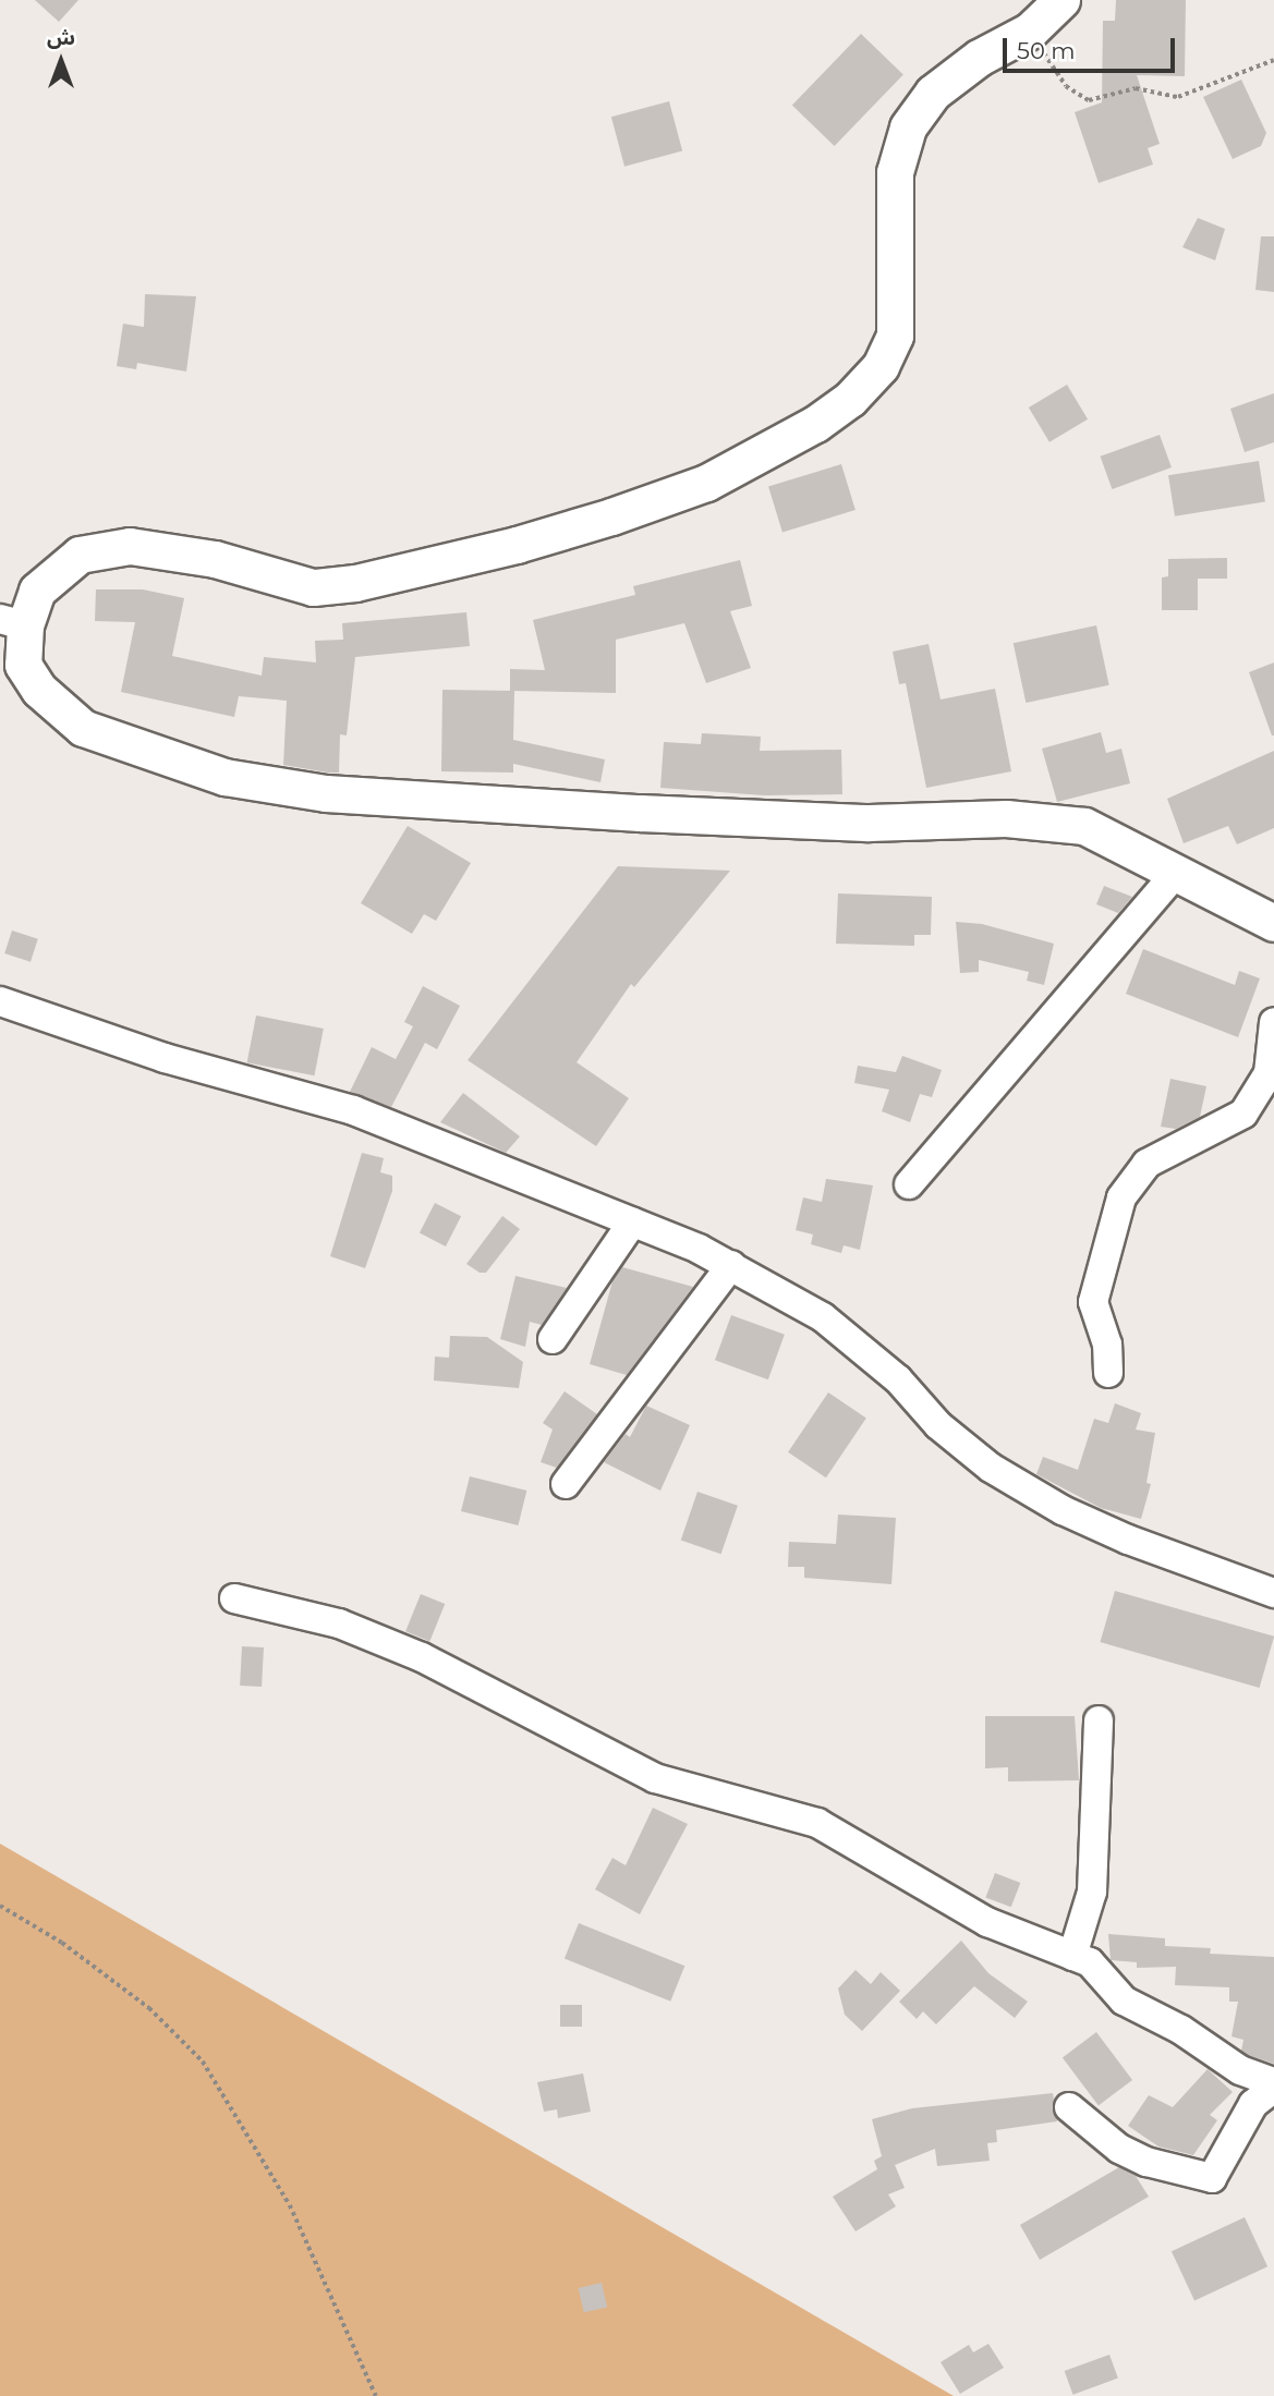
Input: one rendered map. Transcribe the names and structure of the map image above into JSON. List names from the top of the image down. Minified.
{"scale_bar":"50 m","north":"top"}
